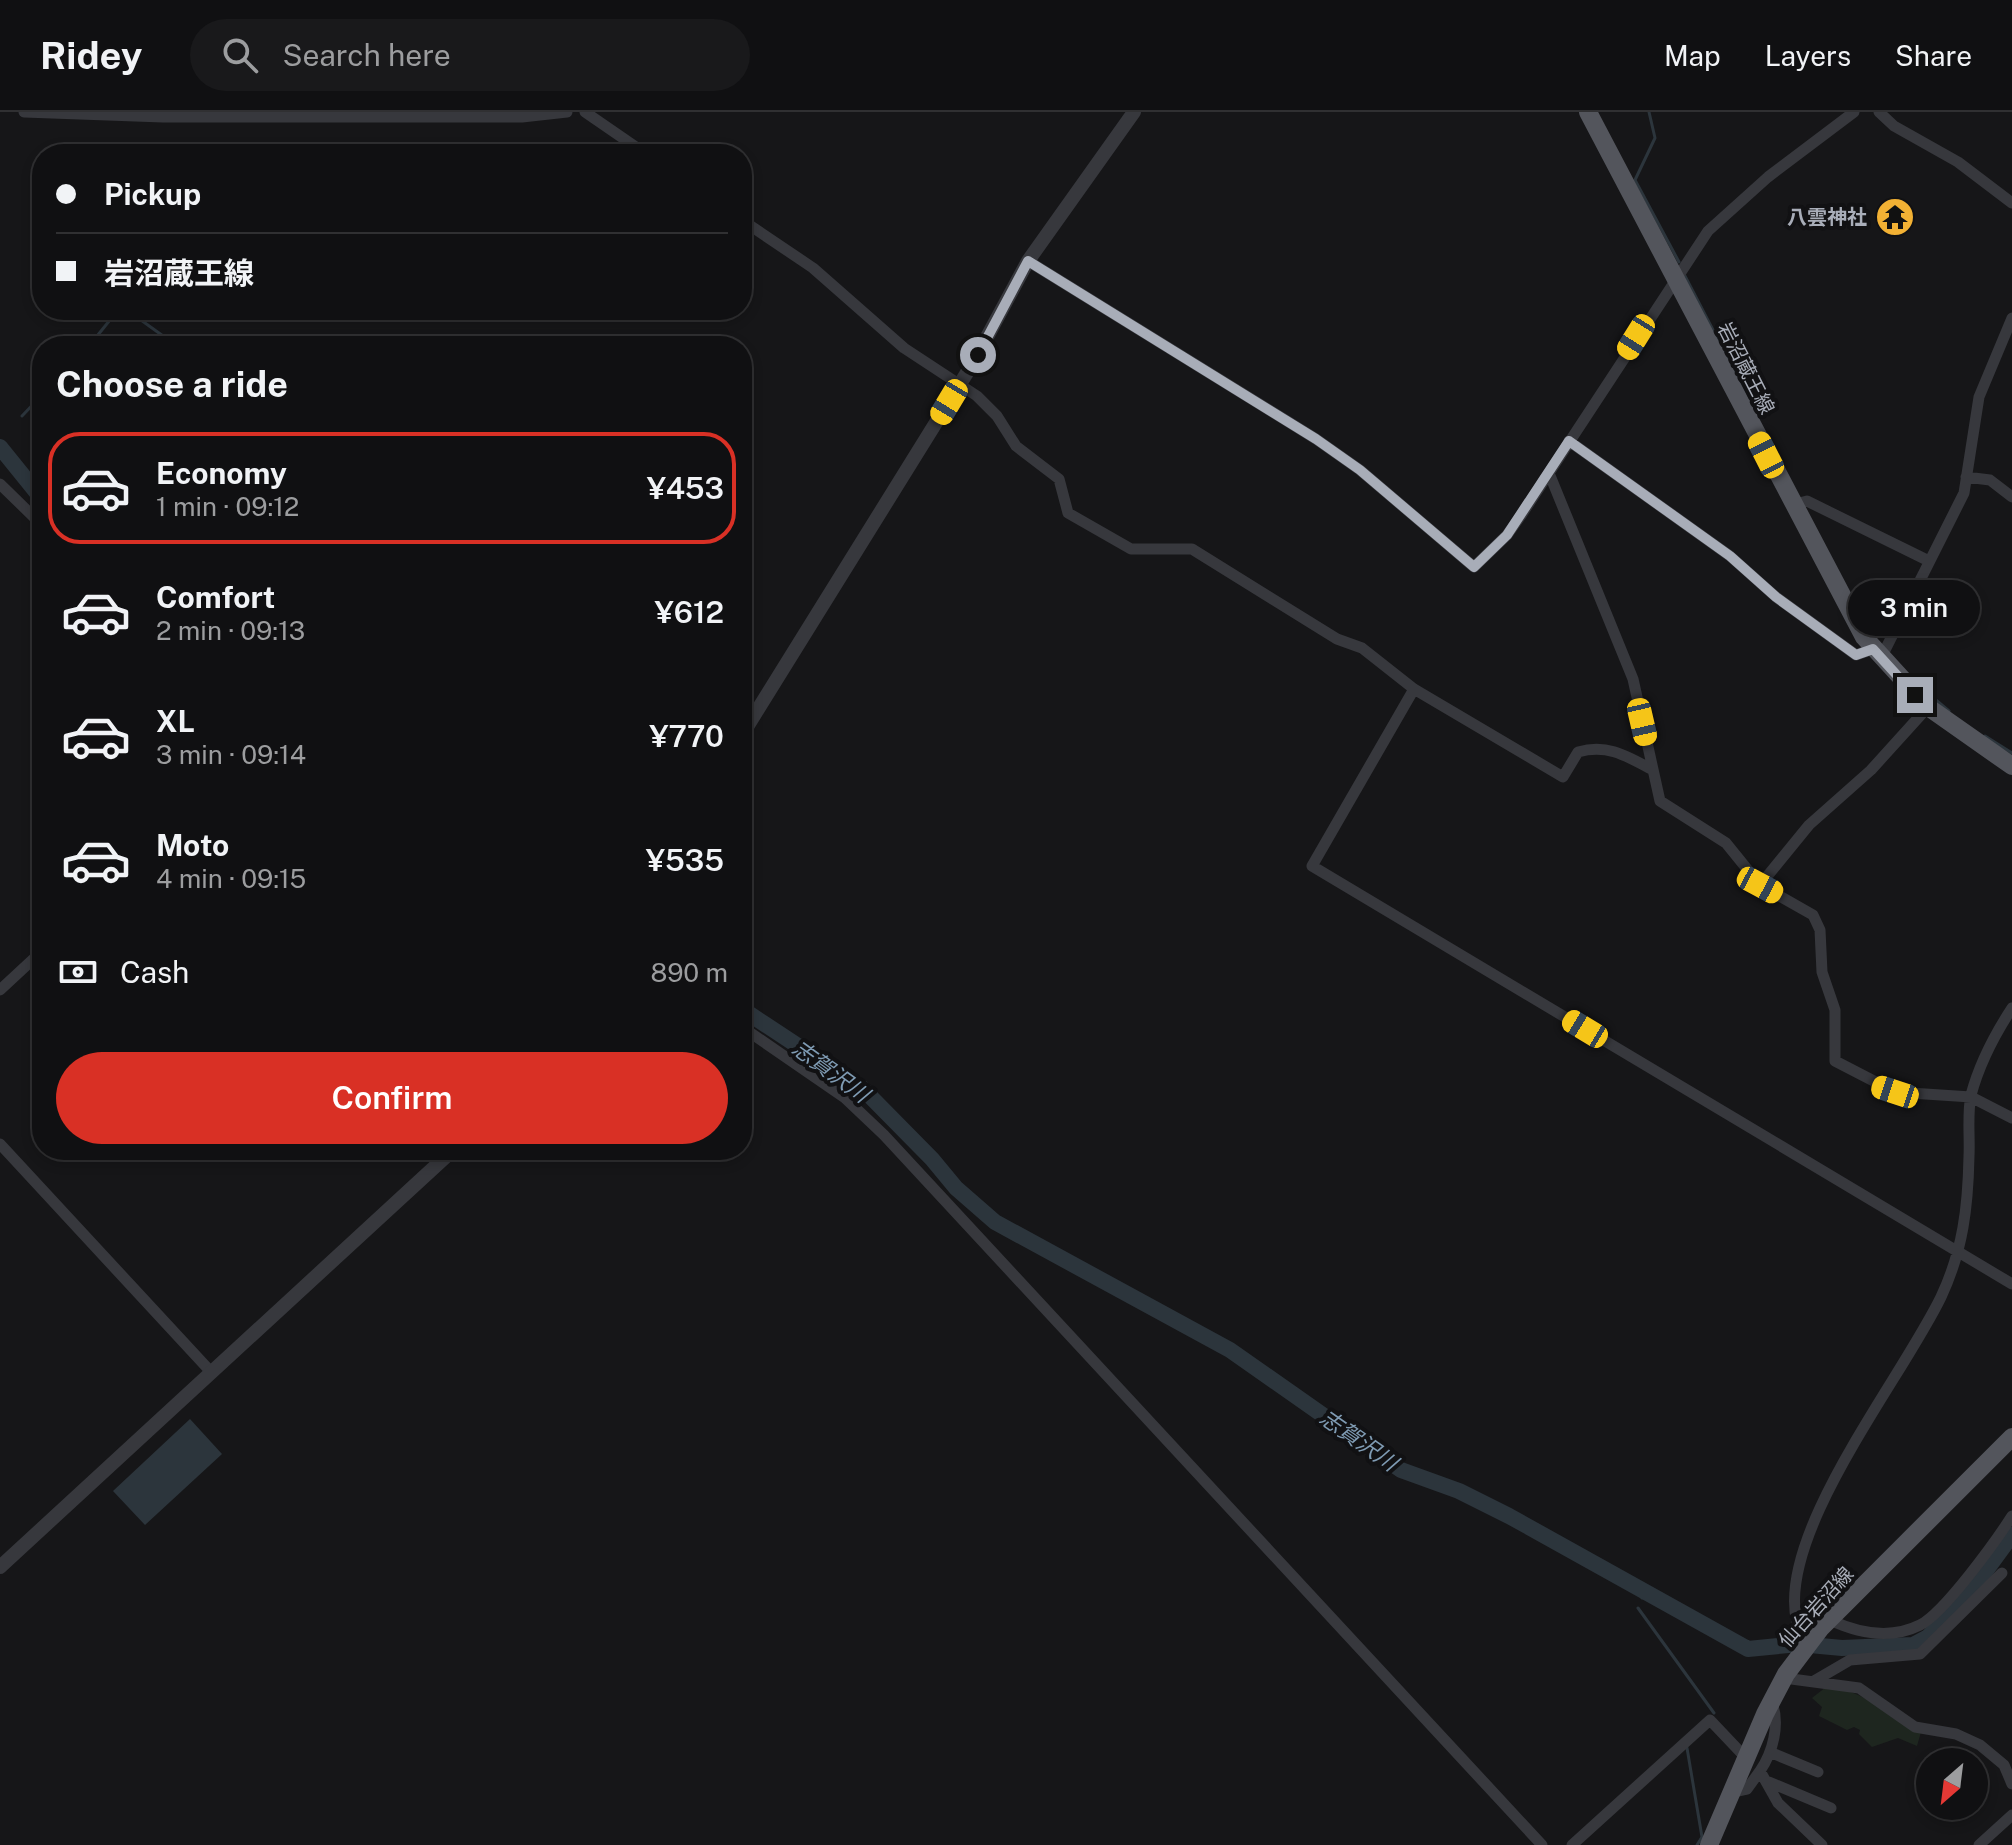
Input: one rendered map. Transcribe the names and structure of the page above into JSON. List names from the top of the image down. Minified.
{"streets":{"main road":["岩沼蔵王線","仙台岩沼線"]},"water":["志賀沢川"],"places":{"temple":["八雲神社"]},"north":"bottom left","page":{"header":"Ridey","search":"Search here","nav":["Map","Layers","Share"],"banner":["Pickup","岩沼蔵王線"],"heading":"Choose a ride","list":[{"name":"Economy","note":"1 min · 09:12","value":"¥453"},{"name":"Comfort","note":"2 min · 09:13","value":"¥612"},{"name":"XL","note":"3 min · 09:14","value":"¥770"},{"name":"Moto","note":"4 min · 09:15","value":"¥535"}],"bubble":"3 min","pay":["Cash","890 m"],"buttons":"Confirm"}}
